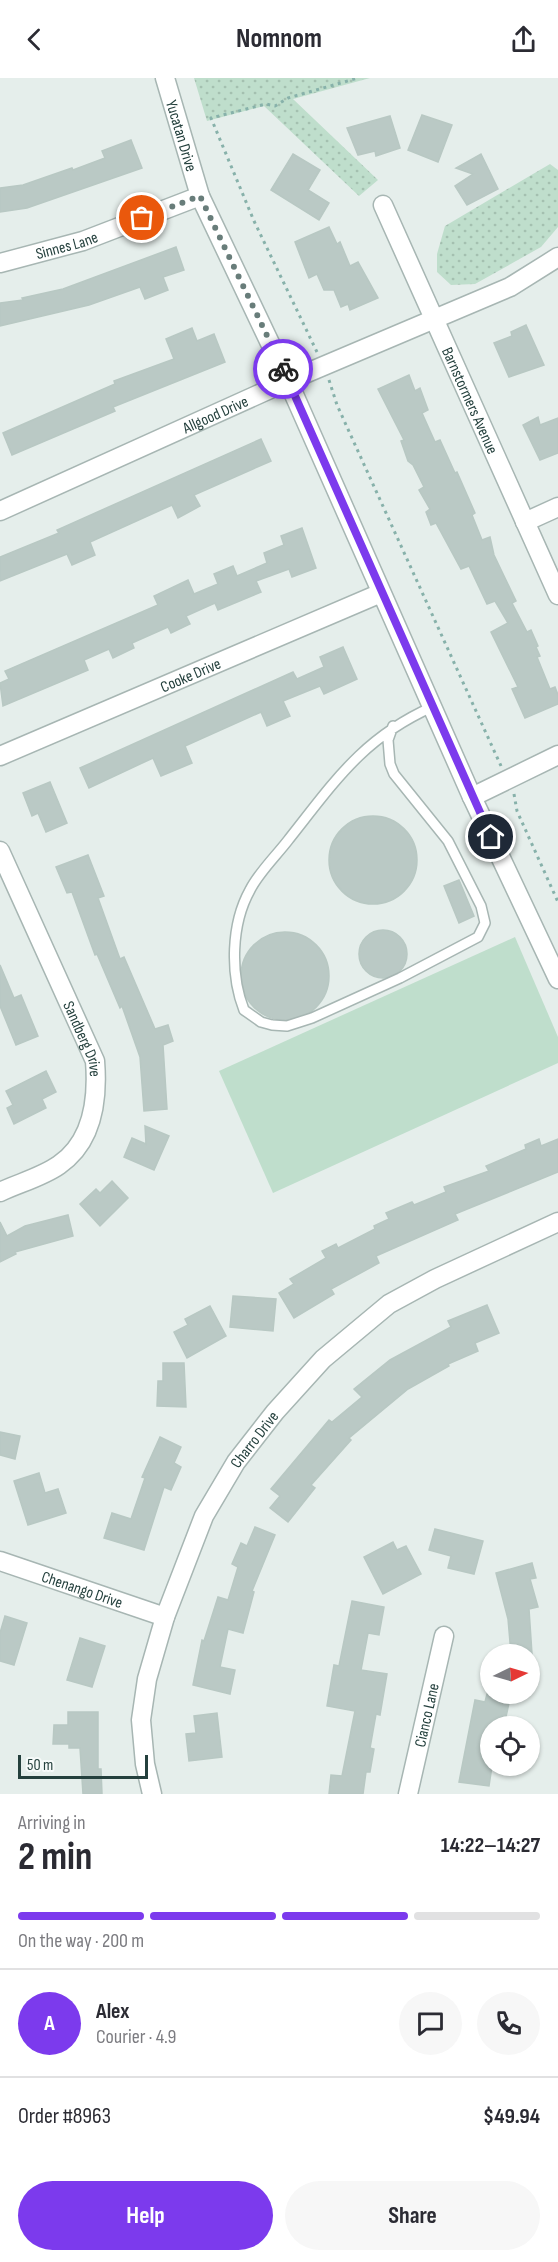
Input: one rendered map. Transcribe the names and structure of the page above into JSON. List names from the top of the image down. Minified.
{"streets":{"street":["Yucatan Drive","Sinnes Lane","Barnstormers Avenue","Allgood Drive","Cooke Drive","Sandberg Drive","Charro Drive","Chenango Drive","Cianco Lane"]},"crossings":[["Yucatan Drive","Sinnes Lane"],["Yucatan Drive","Allgood Drive"],["Yucatan Drive","Cooke Drive"],["Barnstormers Avenue","Allgood Drive"],["Charro Drive","Chenango Drive"]],"scale_bar":"50 m","north":"right","page":{"header":"Nomnom","scale":"50 m","heading":["2 min","Arriving in","14:22–14:27"],"panel":["Alex","Courier · 4.9","Order #8963","$49.94"],"bar":"On the way · 200 m","round":"A","buttons":["Help","Share"]}}
